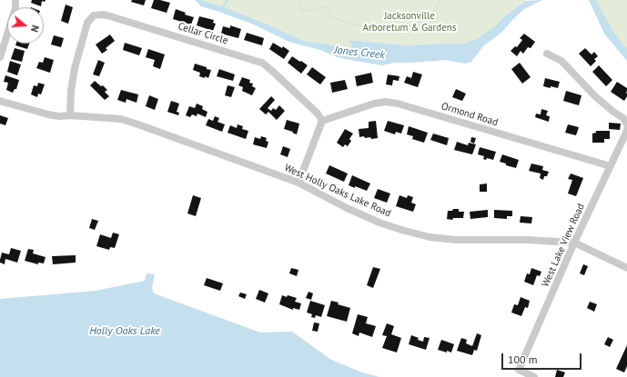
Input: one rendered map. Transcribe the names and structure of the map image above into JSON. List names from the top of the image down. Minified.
{"streets":{"street":["Cellar Circle","Ormond Road","West Holly Oaks Lake Road","West Lake View Road"]},"crossings":[["Cellar Circle","Ormond Road"],["Cellar Circle","West Holly Oaks Lake Road"],["Ormond Road","West Lake View Road"],["West Holly Oaks Lake Road","West Lake View Road"]],"water":["Jones Creek","Holly Oaks Lake"],"parks":["Jacksonville Arboretum & Gardens"],"scale_bar":"100 m","north":"right"}
